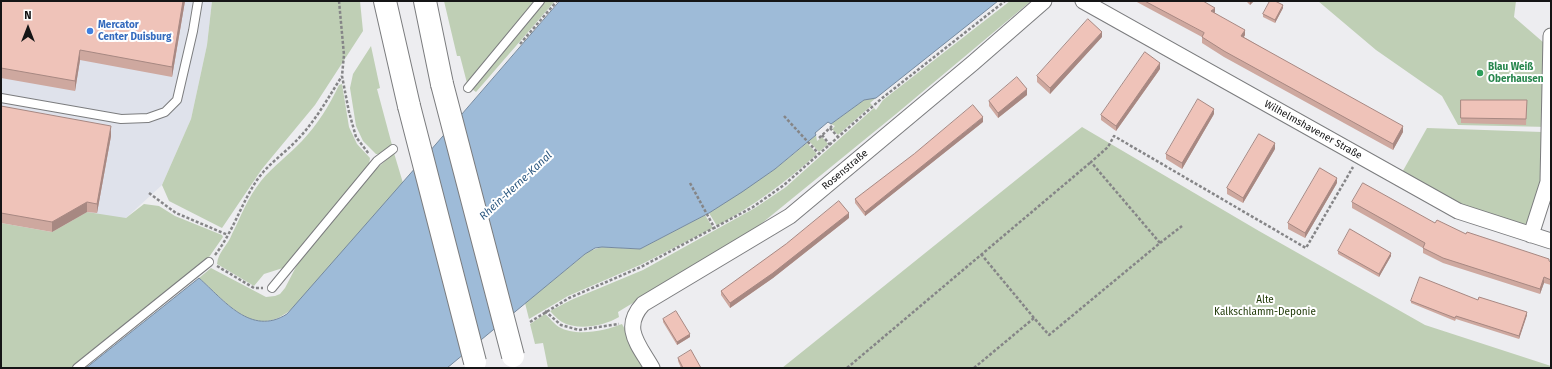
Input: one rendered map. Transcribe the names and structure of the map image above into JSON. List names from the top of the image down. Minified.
{"streets":{"street":["Wilhelmshavener Straße","Rosenstraße"]},"water":["Rhein-Herne-Kanal"],"parks":["Alte Kalkschlamm-Deponie"],"places":["Mercator Center Duisburg","Blau Weiß Oberhausen"],"north":"top"}
